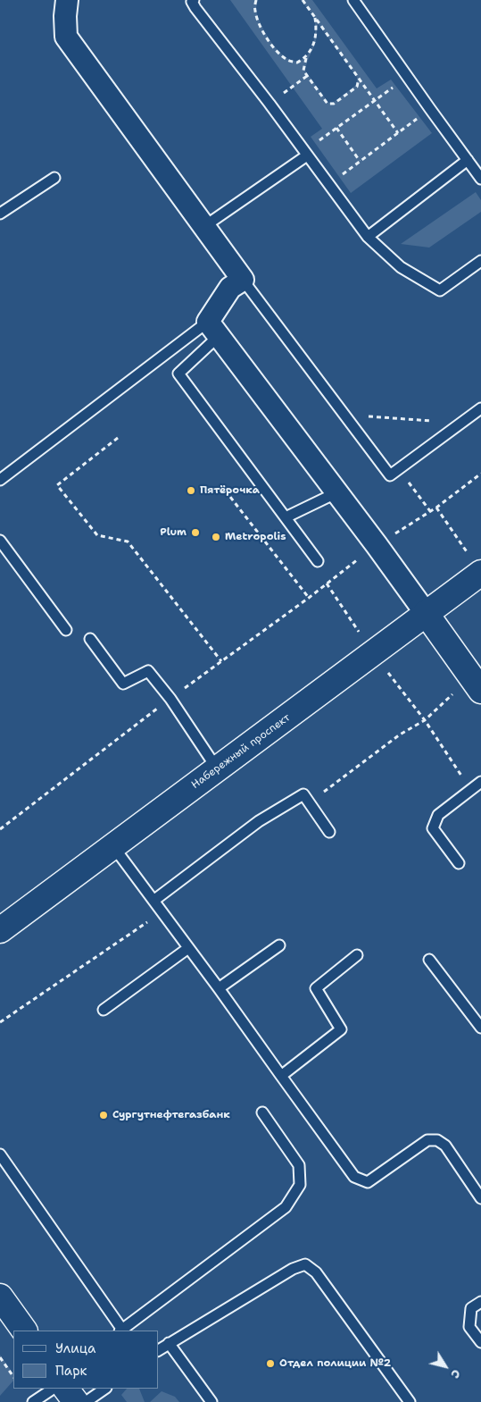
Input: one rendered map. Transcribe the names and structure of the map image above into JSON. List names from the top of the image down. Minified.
{"streets":{"main road":["Набережный проспект"]},"places":["Пятёрочка","Plum","Metropolis","Сургутнефтегазбанк","Отдел полиции №2"],"legend":["Улица","Парк"],"north":"bottom right"}
